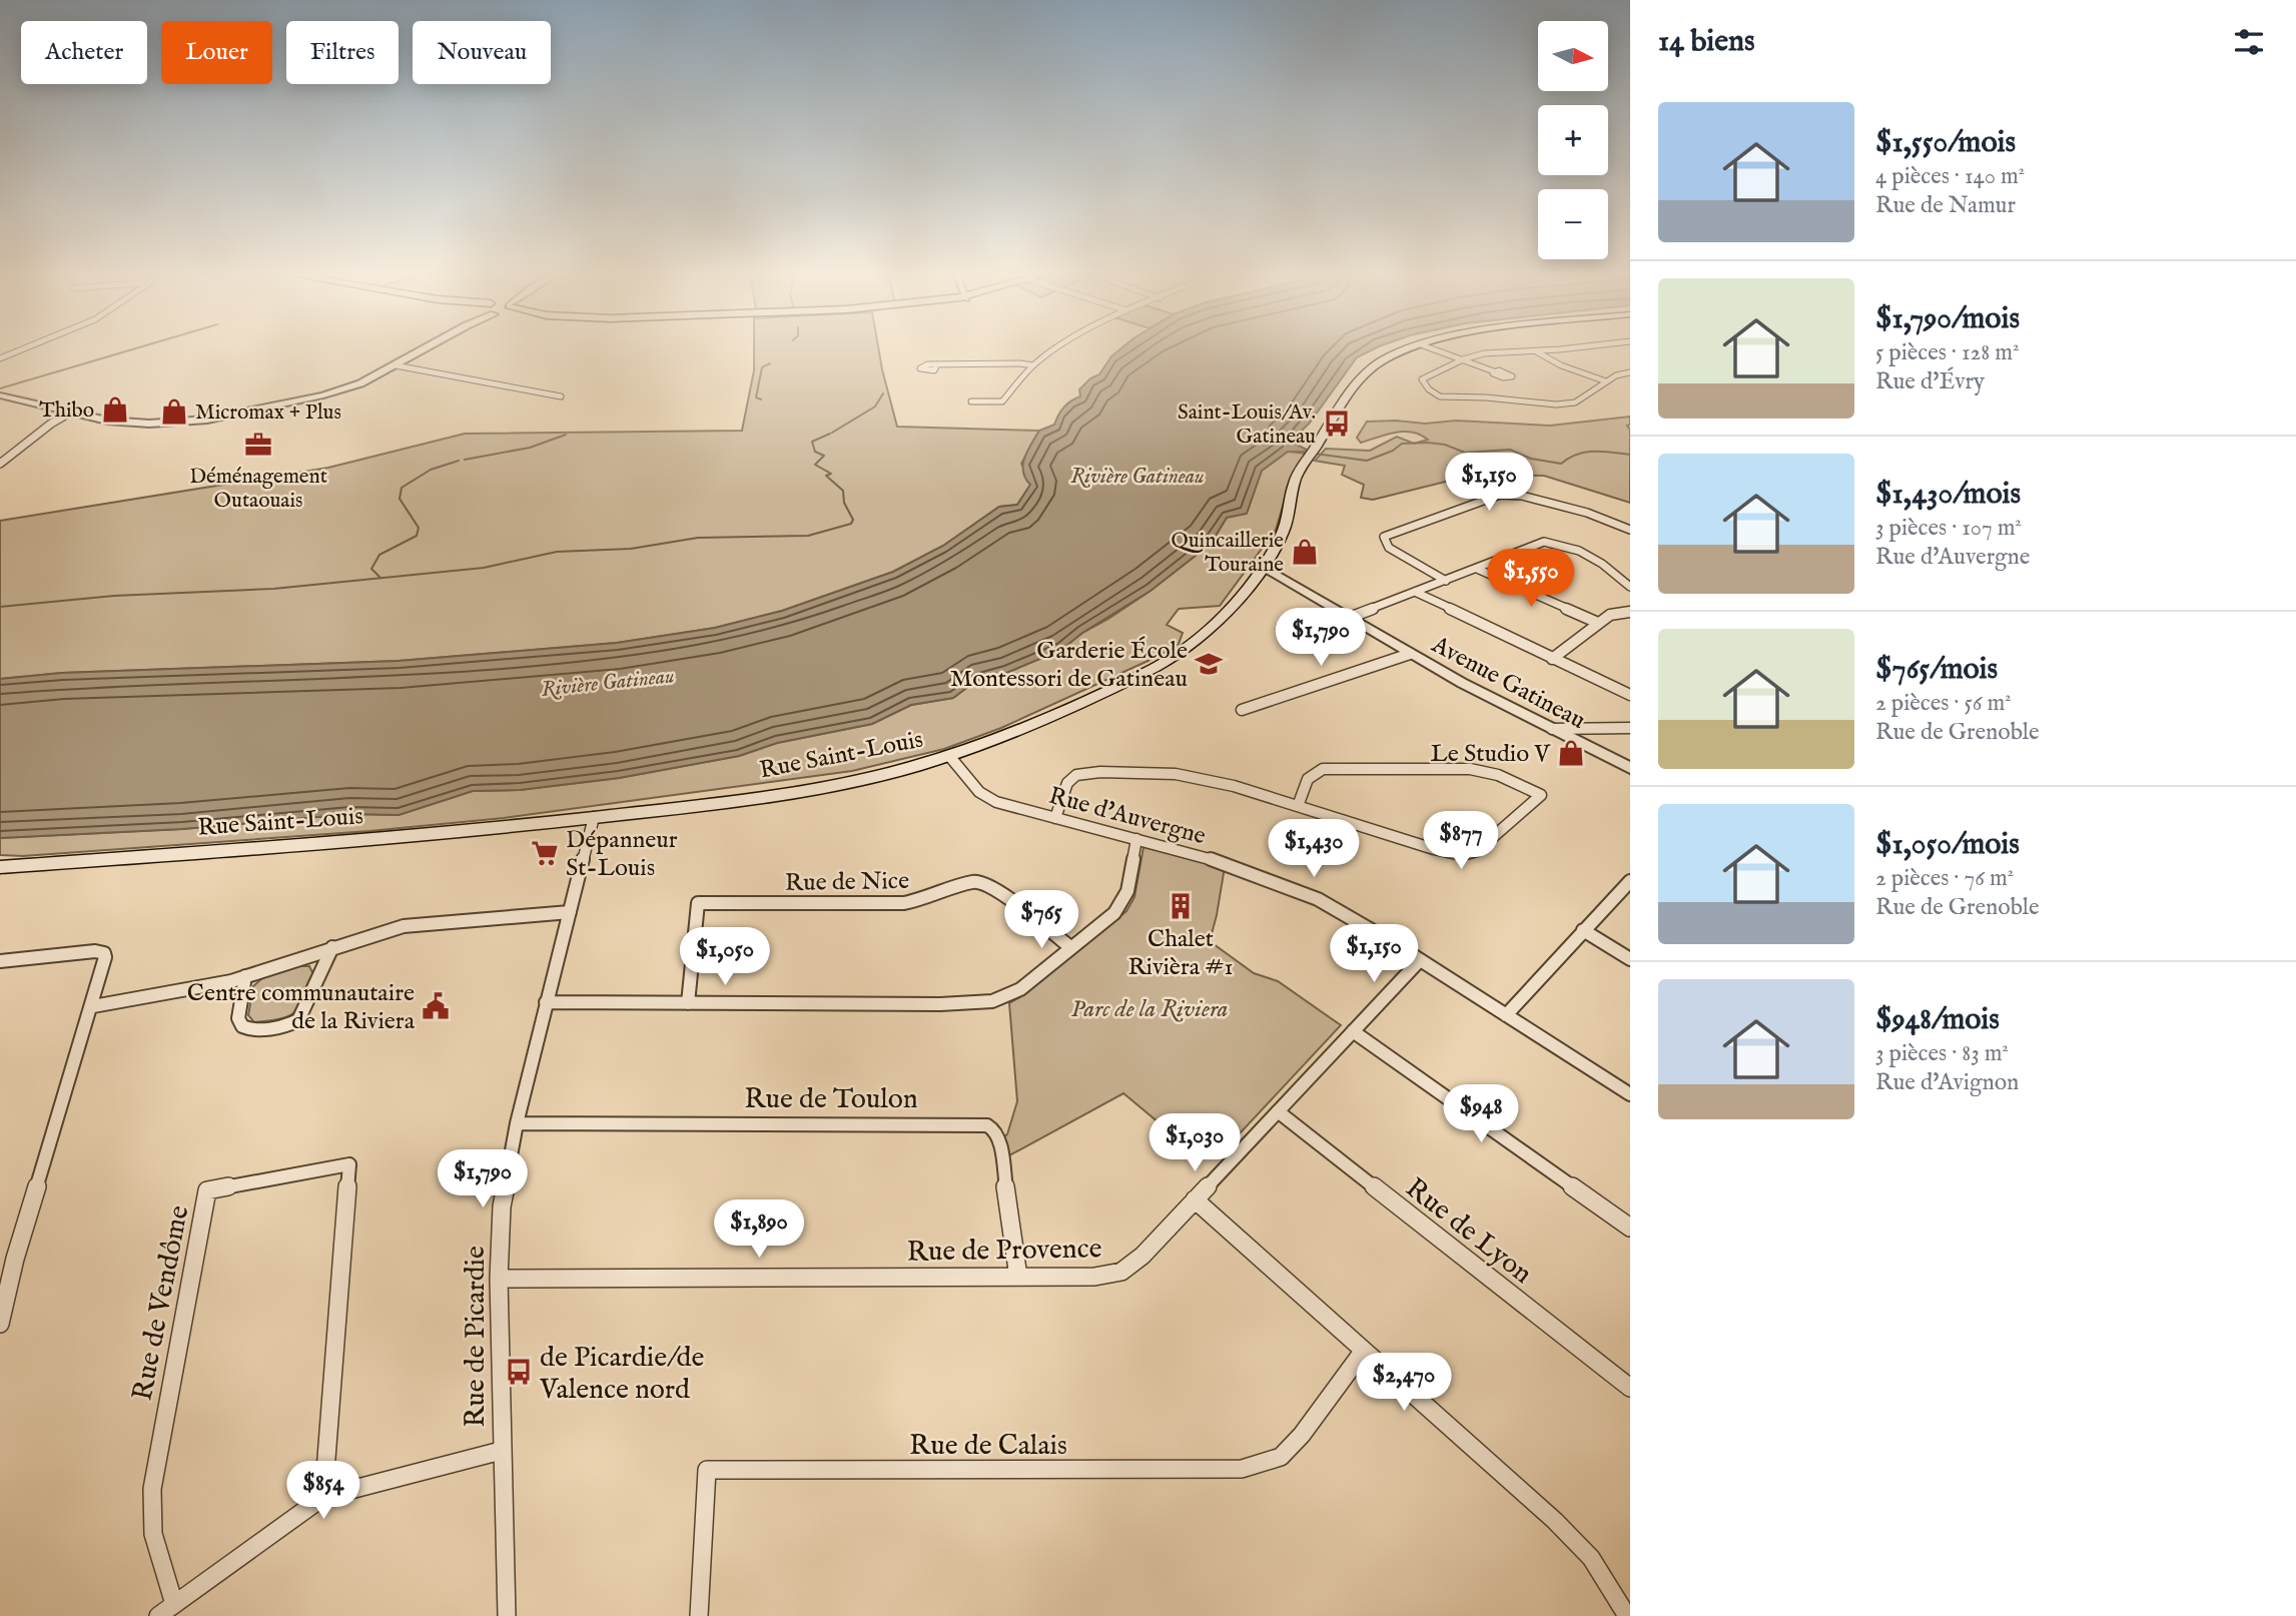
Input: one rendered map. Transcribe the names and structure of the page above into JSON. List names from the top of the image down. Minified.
{"streets":{"main road":["Rue Saint-Louis"],"street":["Avenue Gatineau","Rue d'Auvergne","Rue de Nice","Rue de Toulon","Rue de Lyon","Rue de Provence","Rue de Vendôme","Rue de Picardie","Rue de Calais"]},"crossings":[["Avenue Gatineau","Rue Saint-Louis"],["Rue Saint-Louis","Rue d'Auvergne"],["Rue Saint-Louis","Rue de Picardie"],["Rue d'Auvergne","Rue de Provence"],["Rue de Toulon","Rue de Provence"],["Rue de Toulon","Rue de Picardie"],["Rue de Lyon","Rue de Provence"],["Rue de Provence","Rue de Picardie"]],"water":["Rivière Gatineau"],"parks":["Parc de la Riviera"],"places":{"shop":["Thibo","Micromax + Plus","Quincaillerie Touraine","Le Studio V"],"bus stop":["Saint-Louis/Av. Gatineau","de Picardie/de Valence nord"],"office":["Déménagement Outaouais"],"school or university":["Garderie École Montessori de Gatineau"],"supermarket":["Dépanneur St-Louis"],"building":["Chalet Rivièra #1"],"public building":["Centre communautaire de la Riviera"]},"north":"right","page":{"heading":"14 biens","map_buttons":["+","−"],"chip":["Acheter","Louer","Filtres","Nouveau"],"list":[{"name":"$1,550/mois","note":"4 pièces · 140 m² · Rue de Namur"},{"name":"$1,790/mois","note":"5 pièces · 128 m² · Rue d'Évry"},{"name":"$1,430/mois","note":"3 pièces · 107 m² · Rue d'Auvergne"},{"name":"$765/mois","note":"2 pièces · 56 m² · Rue de Grenoble"},{"name":"$1,050/mois","note":"2 pièces · 76 m² · Rue de Grenoble"},{"name":"$948/mois","note":"3 pièces · 83 m² · Rue d'Avignon"}],"price":["$1,150","$1,550","$1,790","$877","$1,430","$765","$1,150","$1,050","$948","$1,030","$1,790","$1,890","$2,470","$854"]}}
